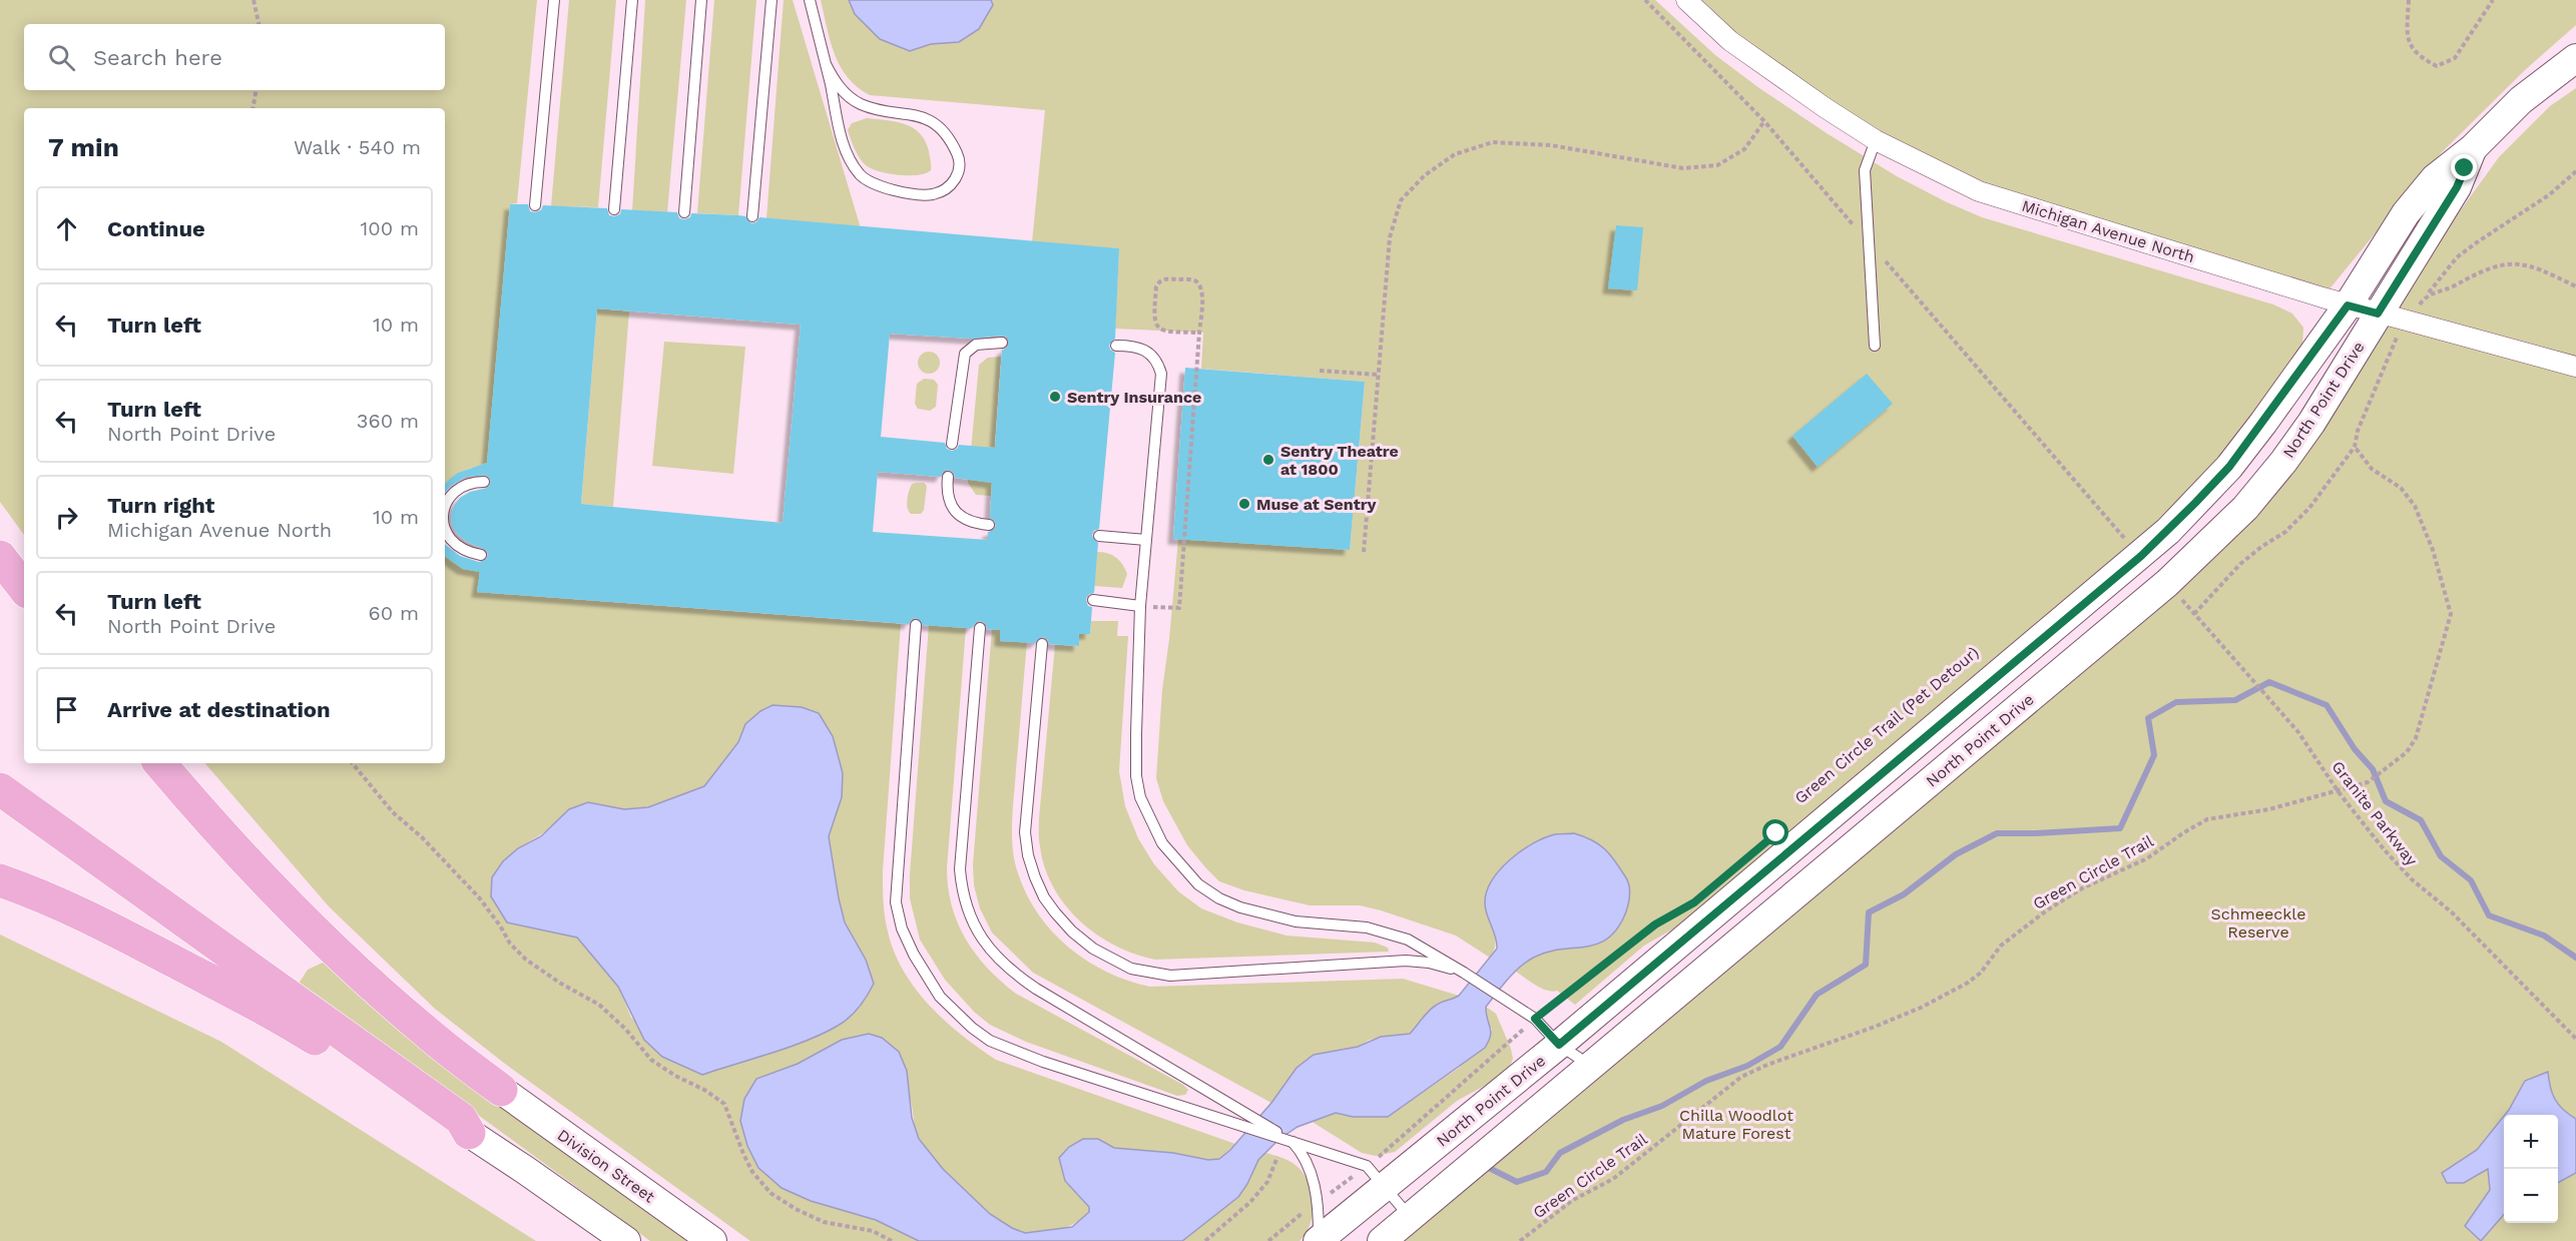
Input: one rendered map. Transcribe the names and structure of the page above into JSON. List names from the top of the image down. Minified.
{"streets":{"street":["Michigan Avenue North","North Point Drive","Division Street"],"path":["Granite Parkway","Green Circle Trail"]},"crossings":[["Michigan Avenue North","North Point Drive"],["Granite Parkway","Green Circle Trail"]],"parks":["Schmeeckle Reserve","Chilla Woodlot Mature Forest"],"places":["Sentry Insurance","Sentry Theatre at 1800","Muse at Sentry"],"page":{"search":"Search here","heading":["7 min","Walk · 540 m"],"list":[["Continue","100 m"],["Turn left","10 m"],["Turn left","North Point Drive","360 m"],["Turn right","Michigan Avenue North","10 m"],["Turn left","North Point Drive","60 m"],"Arrive at destination"],"map_buttons":["+","−"]}}
